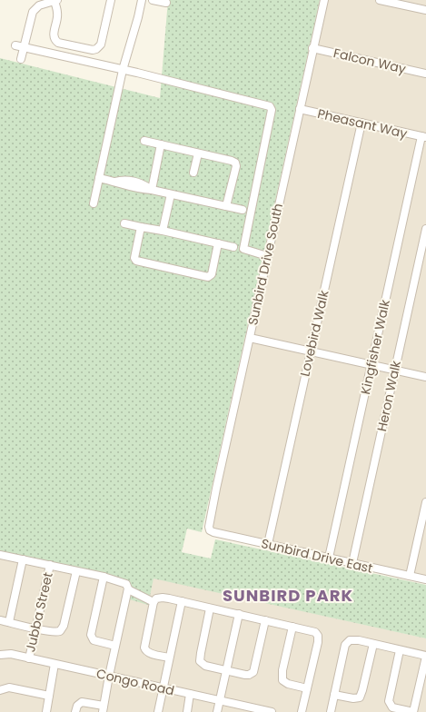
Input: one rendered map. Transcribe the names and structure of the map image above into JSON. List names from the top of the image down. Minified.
{"streets":{"street":["Falcon Way","Pheasant Way","Sunbird Drive South","Lovebird Walk","Kingfisher Walk","Heron Walk","Sunbird Drive East","Jubba Street","Congo Road"]},"crossings":[["Falcon Way","Sunbird Drive South"],["Pheasant Way","Sunbird Drive South"],["Pheasant Way","Lovebird Walk"],["Pheasant Way","Kingfisher Walk"],["Sunbird Drive South","Sunbird Drive East"],["Lovebird Walk","Sunbird Drive East"],["Kingfisher Walk","Sunbird Drive East"],["Heron Walk","Sunbird Drive East"],["Jubba Street","Congo Road"]],"districts":["SUNBIRD PARK"]}
